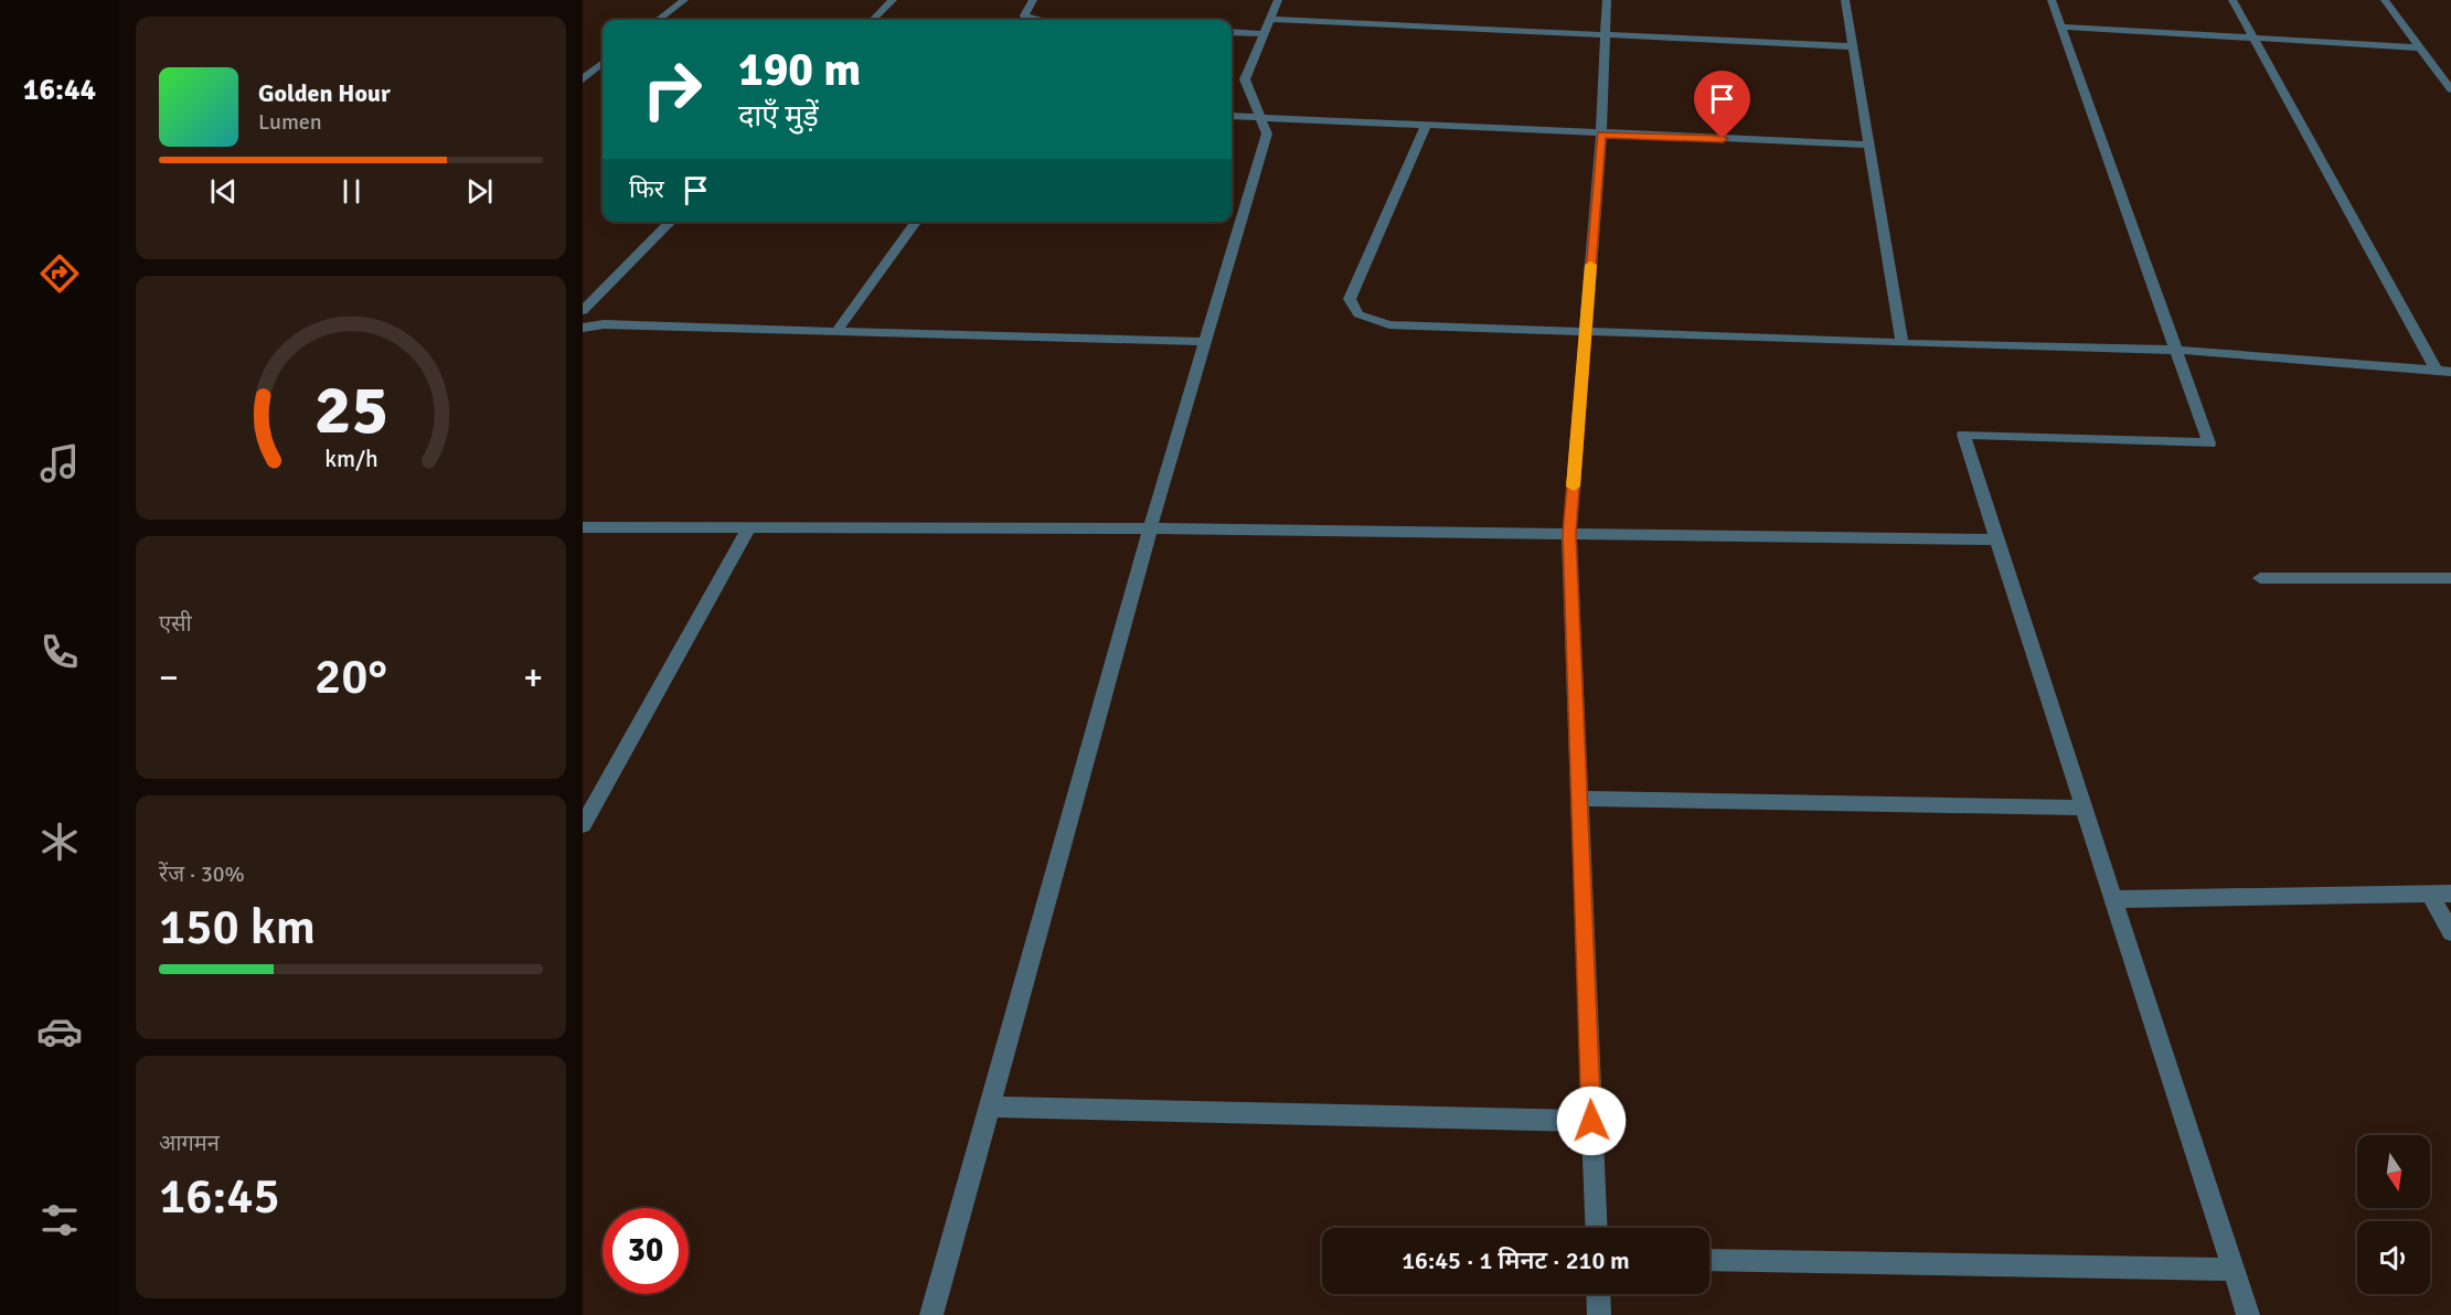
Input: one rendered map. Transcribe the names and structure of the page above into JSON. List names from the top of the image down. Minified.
{"north":"bottom","page":{"tabs":"16:44","turn":["190 m","दाएँ मुड़ें"],"song":["Golden Hour","Lumen"],"then":"फिर","tile":["एसी",["रेंज · 30%","150 km"],["आगमन","16:45"]],"heat":["−","20°","+"],"limit":"30","trip":"16:45 · 1 मिनट · 210 m","gauge":["25","km/h"]}}
